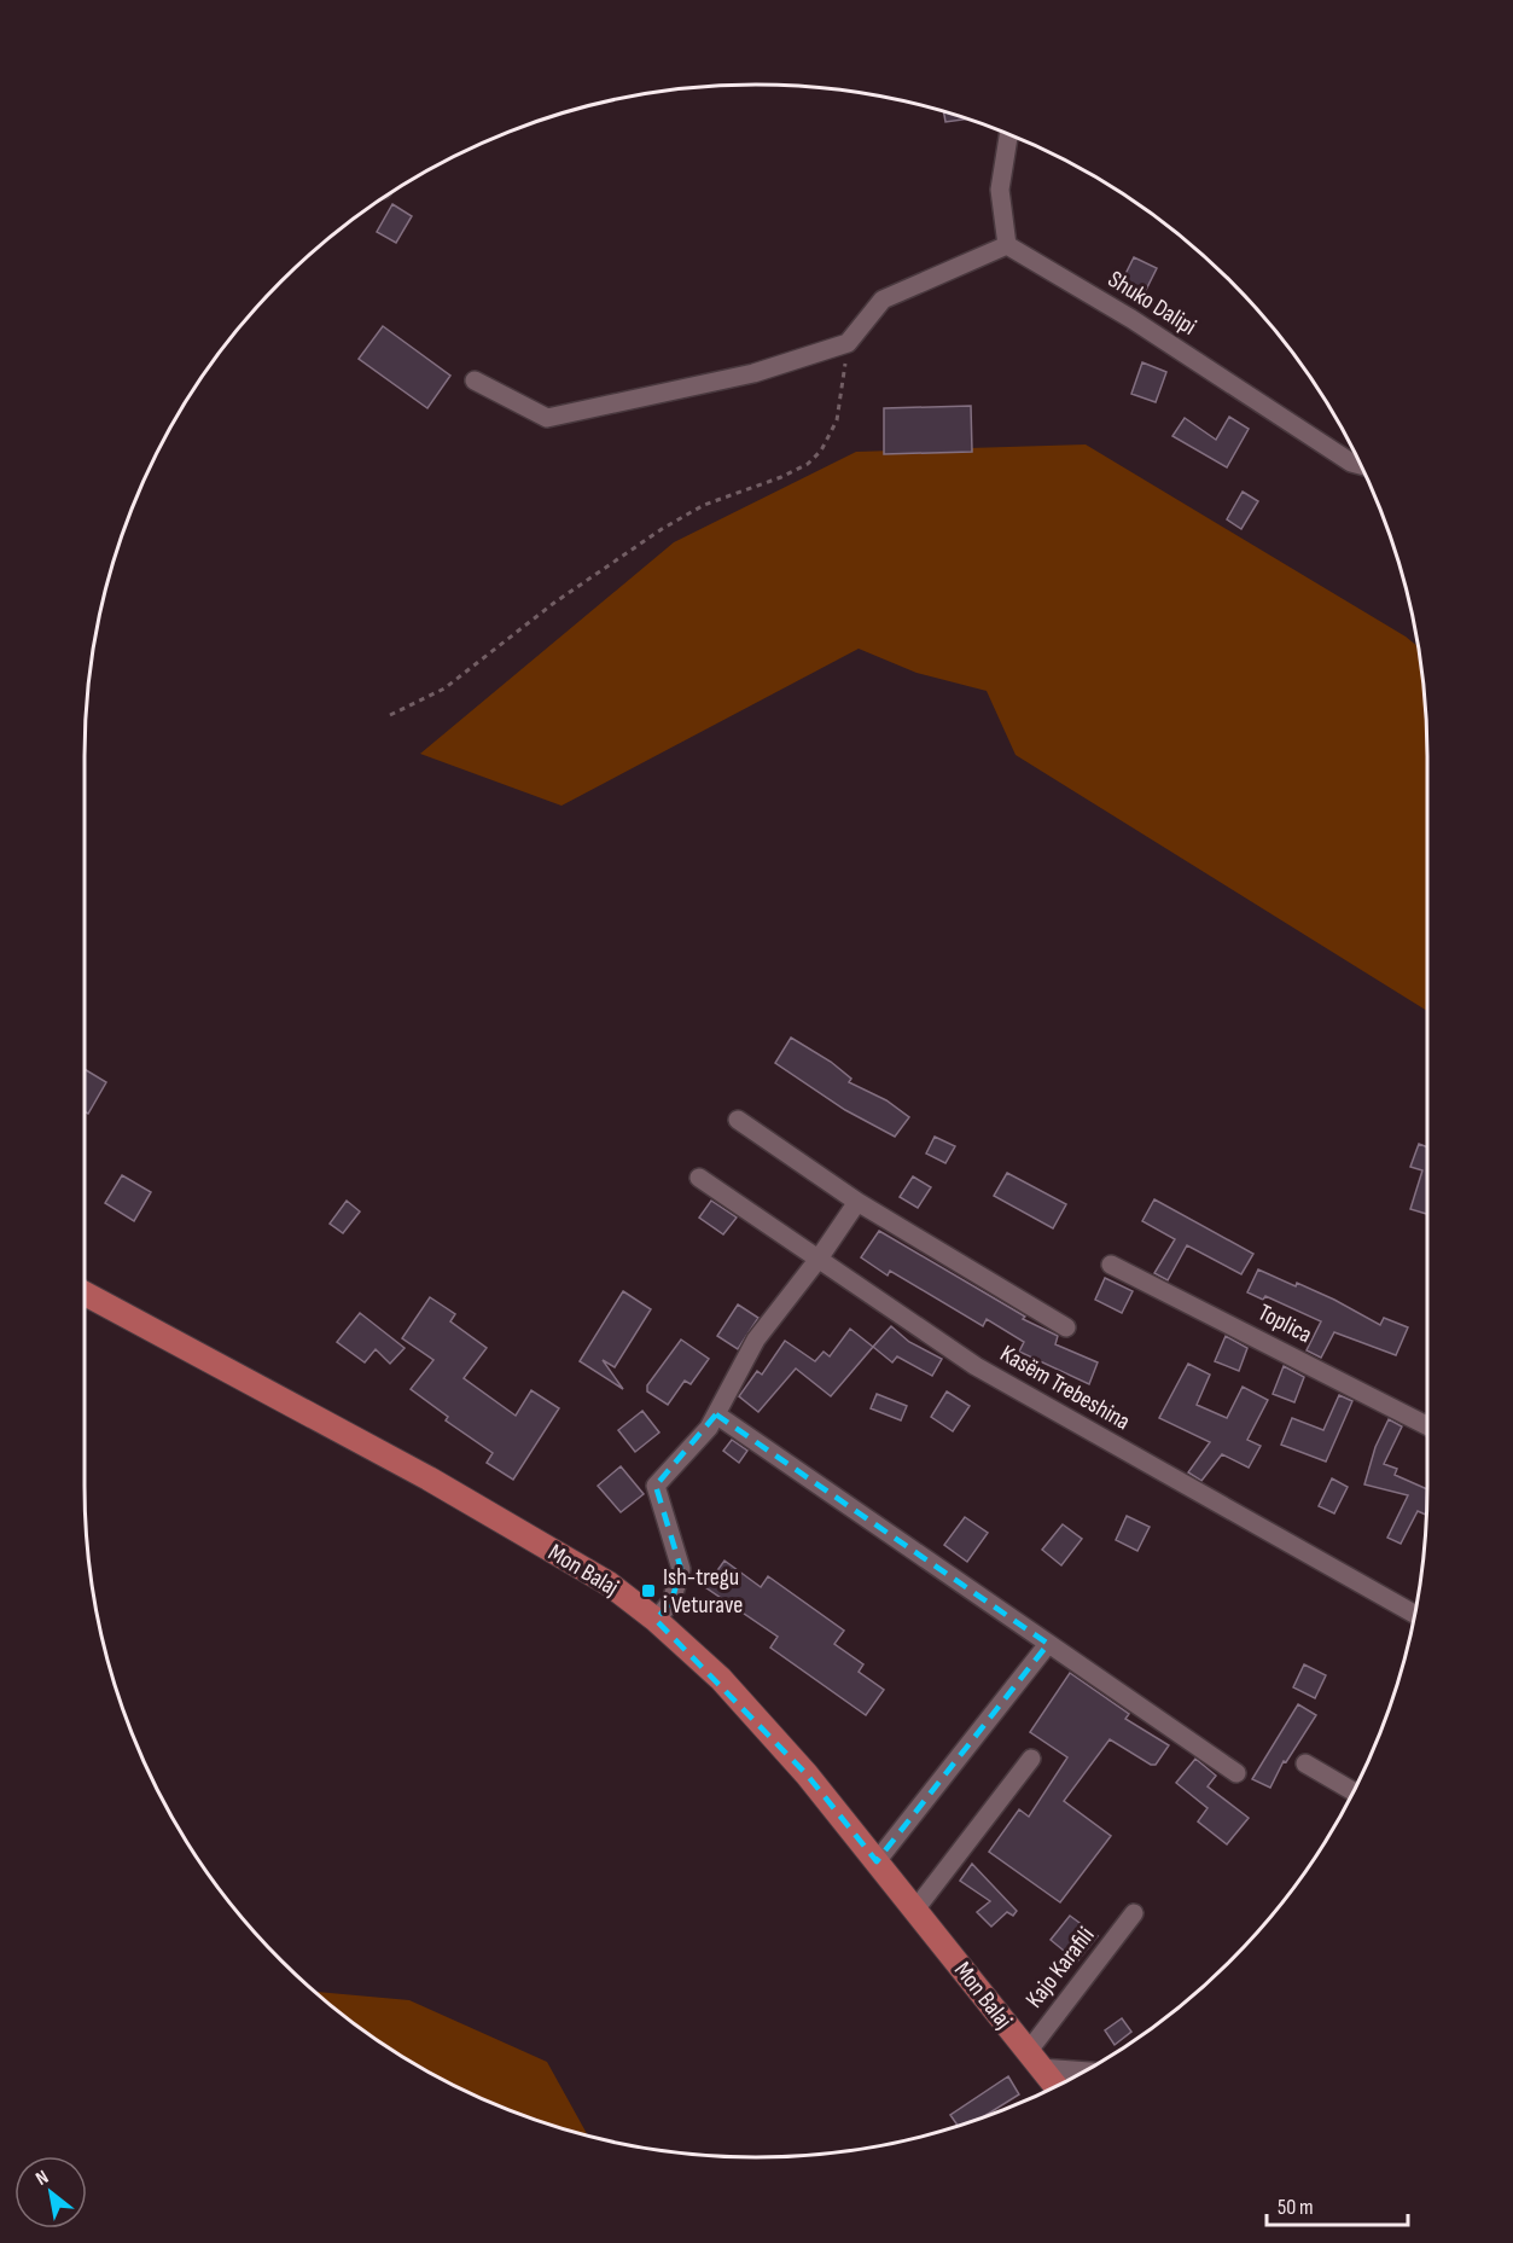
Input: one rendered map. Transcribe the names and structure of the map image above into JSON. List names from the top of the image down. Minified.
{"streets":{"main road":["Mon Balaj"],"street":["Shuko Dalipi","Toplica","Kasëm Trebeshina","Kajo Karafili"]},"crossings":[["Mon Balaj","Kajo Karafili"]],"places":{"transit":["Ish-tregu i Veturave"]},"scale_bar":"50 m","north":"top left"}
